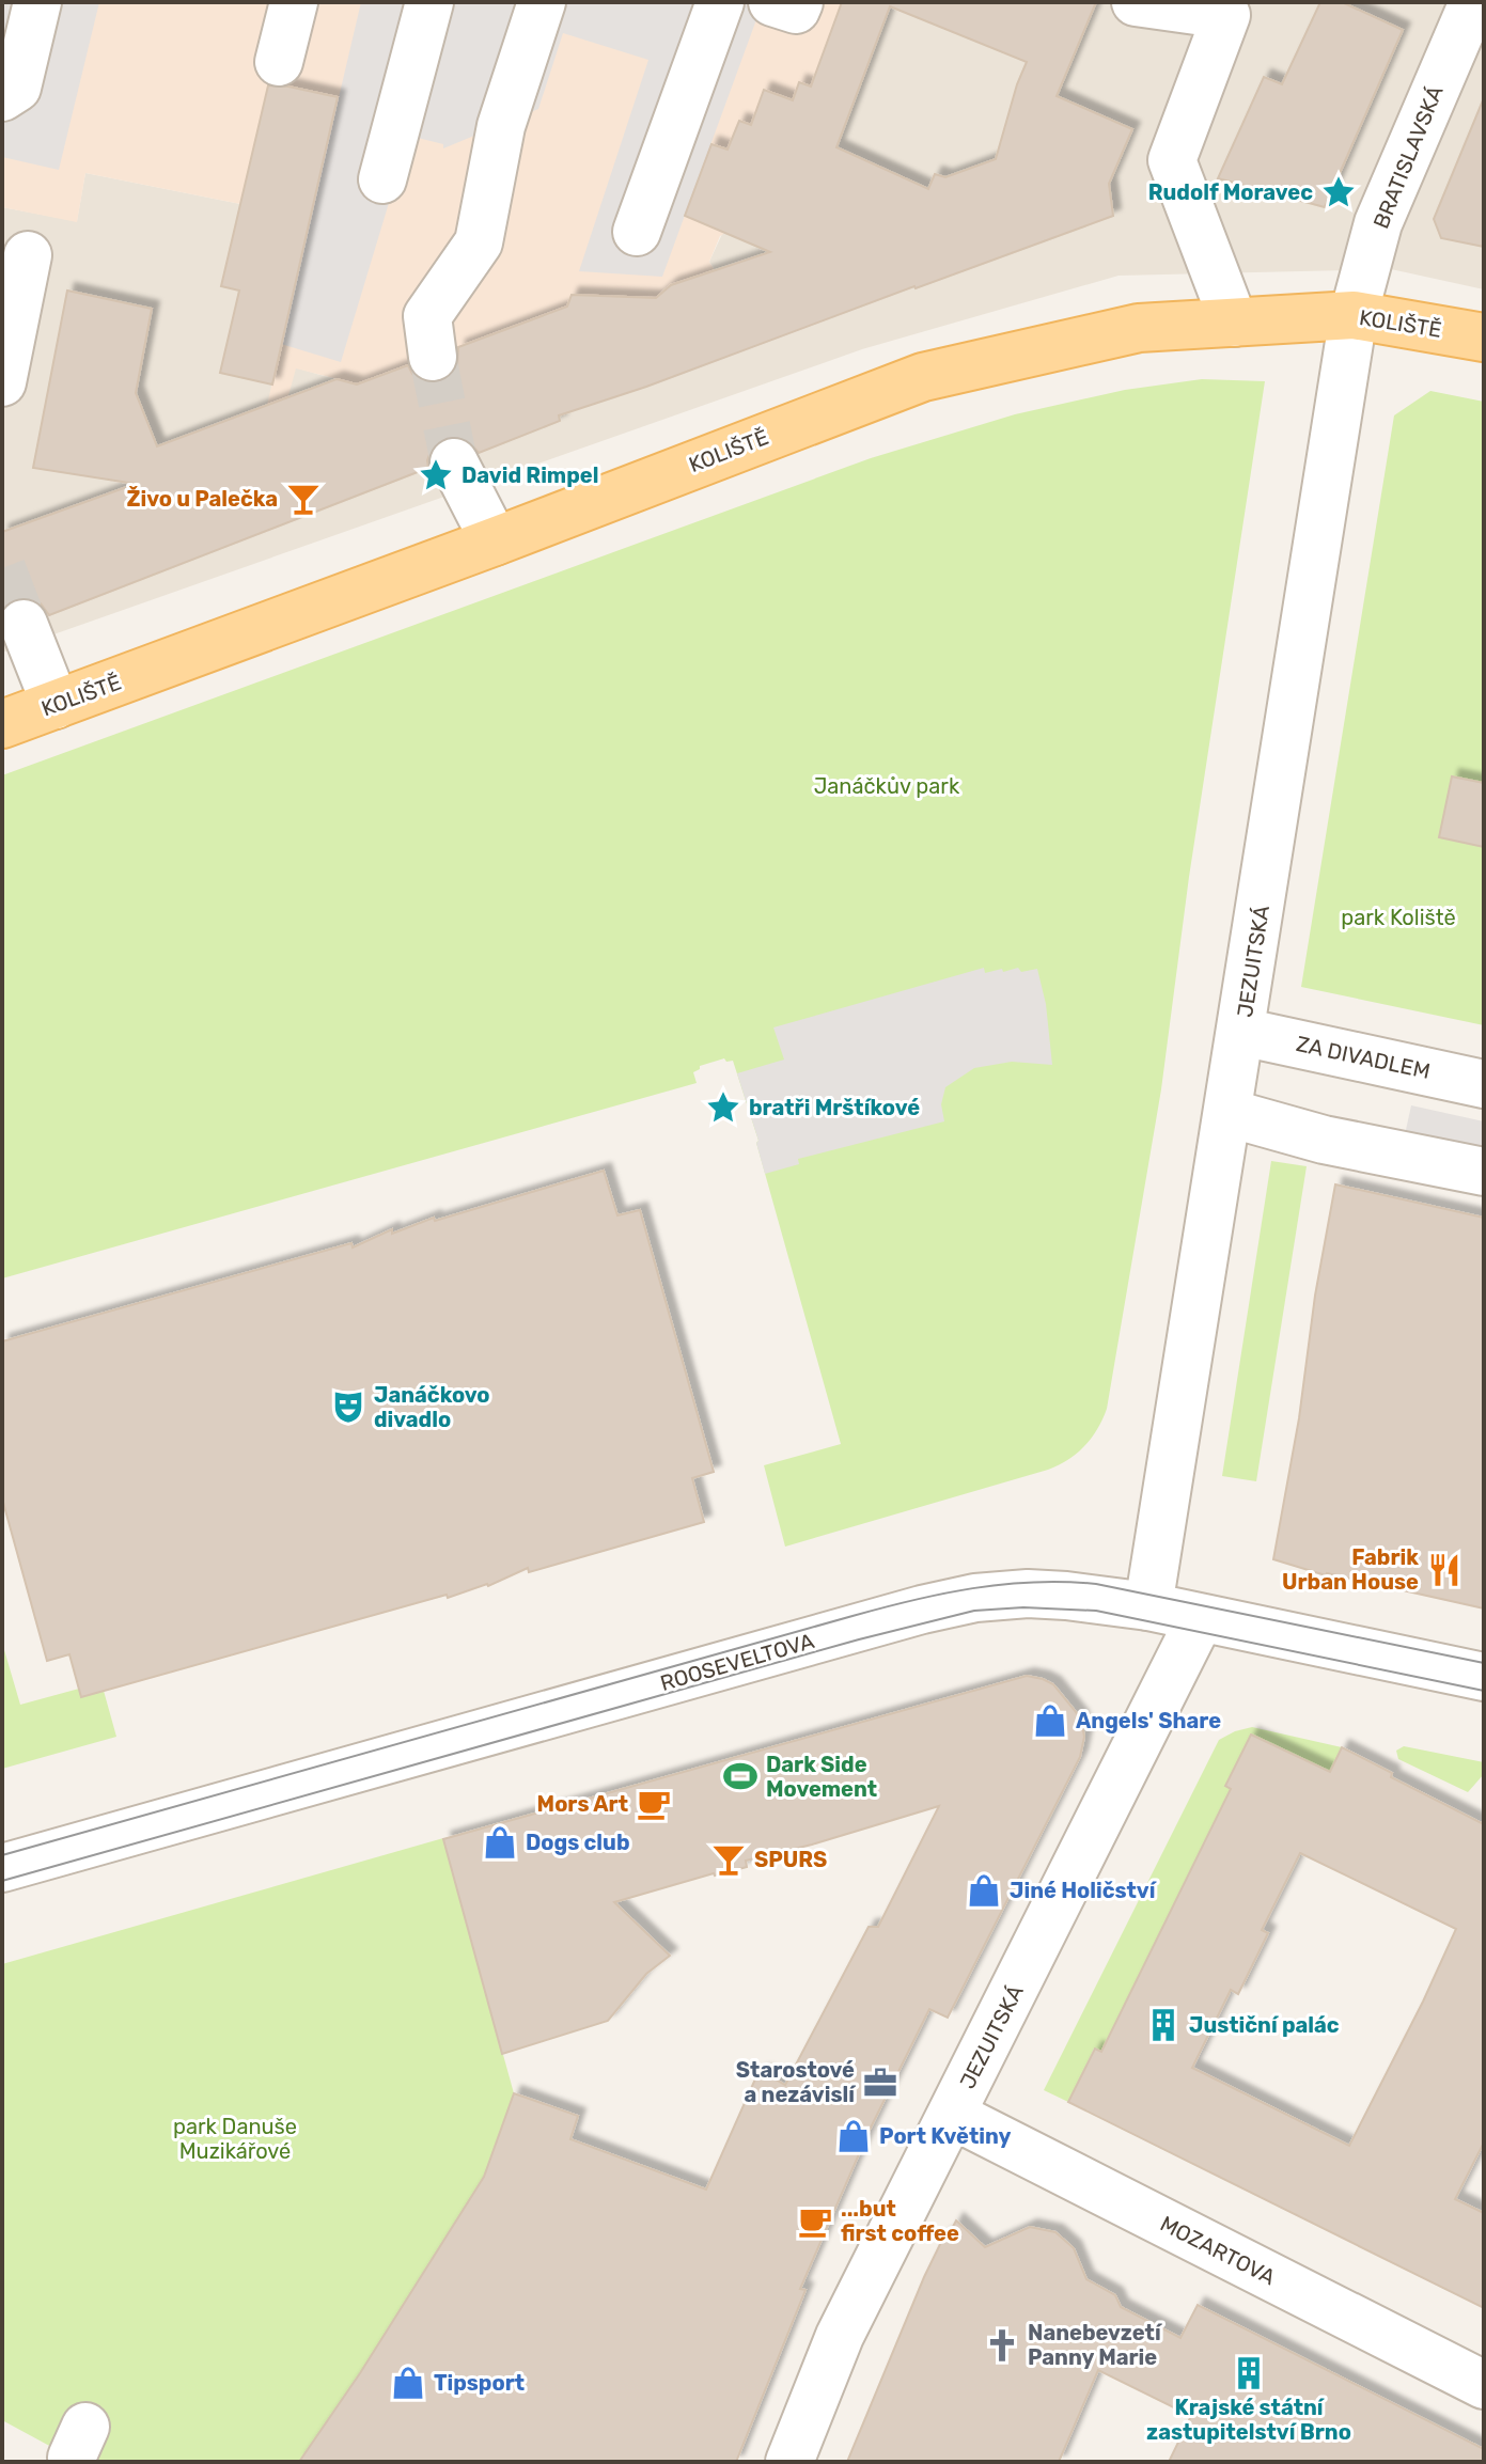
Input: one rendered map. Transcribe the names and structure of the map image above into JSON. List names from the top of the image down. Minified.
{"streets":{"main road":["KOLIŠTĚ"],"street":["BRATISLAVSKÁ","JEZUITSKÁ","ZA DIVADLEM","ROOSEVELTOVA","MOZARTOVA"]},"crossings":[["BRATISLAVSKÁ","KOLIŠTĚ"],["BRATISLAVSKÁ","JEZUITSKÁ"],["KOLIŠTĚ","JEZUITSKÁ"],["JEZUITSKÁ","ZA DIVADLEM"],["JEZUITSKÁ","ROOSEVELTOVA"],["JEZUITSKÁ","MOZARTOVA"]],"parks":["Janáčkův park","park Koliště","park Danuše Muzikářové"],"places":{"place":["Rudolf Moravec","David Rimpel","bratři Mrštíkové"],"bar":["Živo u Palečka","SPURS"],"theatre":["Janáčkovo divadlo"],"restaurant":["Fabrik Urban House"],"shop":["Angels' Share","Dogs club","Jiné Holičství","Port Květiny","Tipsport"],"sports":["Dark Side Movement"],"cafe":["Mors Art","...but first coffee"],"building":["Justiční palác","Krajské státní zastupitelství Brno"],"office":["Starostové a nezávislí"],"church":["Nanebevzetí Panny Marie"]}}
